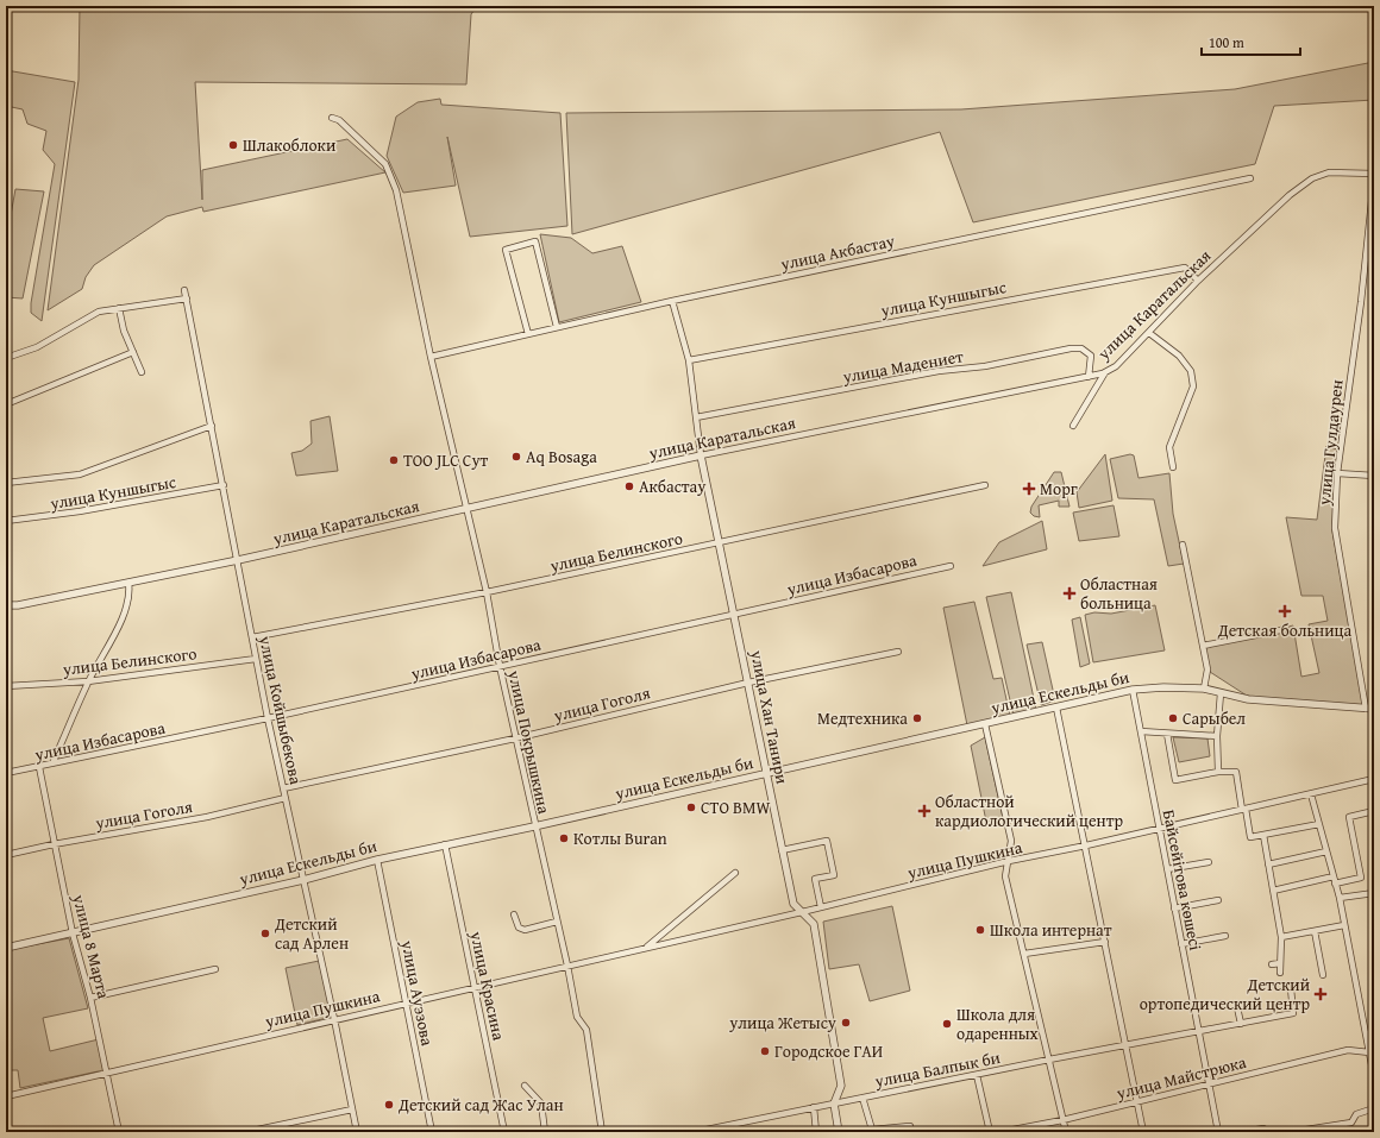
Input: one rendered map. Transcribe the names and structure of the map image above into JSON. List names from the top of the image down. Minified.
{"streets":{"street":["улица Акбастау","улица Куншыгыс","улица Каратальская","улица Мадениет","улица Гулдаурен","улица Белинского","улица Избасарова","улица Ескельды би","улица Гоголя","улица Койшыбекова","улица Хан Танири","улица Покрышкина","улица Пушкина","Байсейітова көшесі","улица 8 Марта","улица Красина","улица Ауэзова","улица Балпык би","улица Майстрюка"]},"crossings":[["улица Акбастау","улица Хан Танири"],["улица Акбастау","улица Покрышкина"],["улица Куншыгыс","улица Каратальская"],["улица Куншыгыс","улица Койшыбекова"],["улица Куншыгыс","улица Хан Танири"],["улица Каратальская","улица Мадениет"],["улица Каратальская","улица Койшыбекова"],["улица Каратальская","улица Хан Танири"],["улица Каратальская","улица Покрышкина"],["улица Мадениет","улица Хан Танири"],["улица Гулдаурен","улица Ескельды би"],["улица Белинского","улица Койшыбекова"],["улица Белинского","улица Хан Танири"],["улица Белинского","улица Покрышкина"],["улица Избасарова","улица Койшыбекова"],["улица Избасарова","улица Хан Танири"],["улица Избасарова","улица Покрышкина"],["улица Избасарова","улица 8 Марта"],["улица Ескельды би","улица Койшыбекова"],["улица Ескельды би","улица Хан Танири"],["улица Ескельды би","улица Покрышкина"],["улица Ескельды би","Байсейітова көшесі"],["улица Ескельды би","улица 8 Марта"],["улица Ескельды би","улица Красина"],["улица Ескельды би","улица Ауэзова"],["улица Гоголя","улица Койшыбекова"],["улица Гоголя","улица Хан Танири"],["улица Гоголя","улица Покрышкина"],["улица Гоголя","улица 8 Марта"],["улица Койшыбекова","улица Пушкина"],["улица Хан Танири","улица Пушкина"],["улица Хан Танири","улица Балпык би"],["улица Покрышкина","улица Пушкина"],["улица Пушкина","Байсейітова көшесі"],["улица Пушкина","улица 8 Марта"],["улица Пушкина","улица Красина"],["улица Пушкина","улица Ауэзова"],["Байсейітова көшесі","улица Балпык би"],["Байсейітова көшесі","улица Майстрюка"]],"places":{"other":["Шлакоблоки","Aq Bosaga","ТОО JLC Сут","Акбастау","Медтехника","Сарыбел","СТО BMW","Котлы Buran","Школа интернат","Детский сад Арлен","улица Жетысу","Школа для одаренных","Городское ГАИ","Детский сад Жас Улан"],"health":["Морг","Областная больница","Детская больница","Областной кардиологический центр","Детский ортопедический центр"]},"scale_bar":"100 m"}
